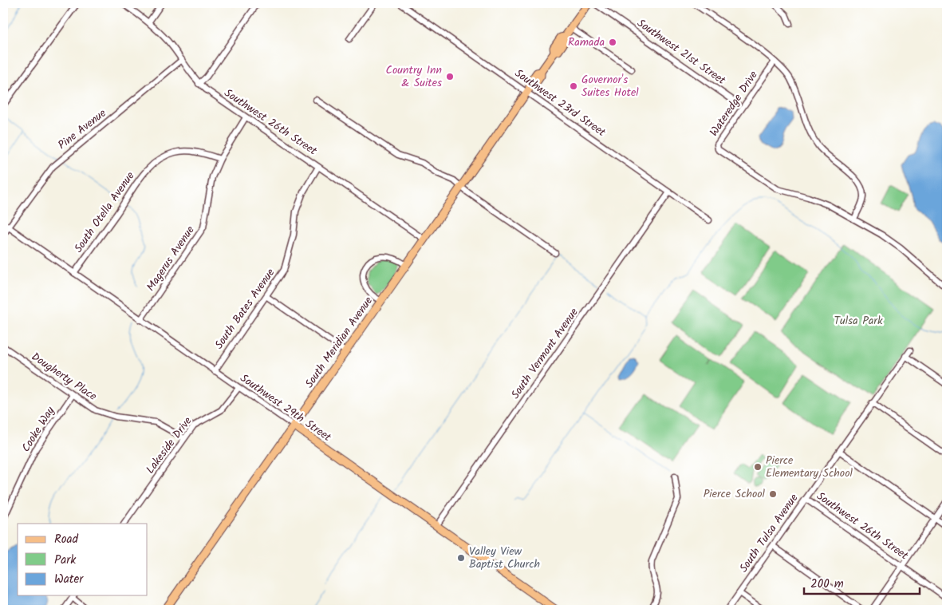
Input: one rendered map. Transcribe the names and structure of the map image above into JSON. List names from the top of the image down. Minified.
{"streets":{"main road":["South Meridian Avenue","Southwest 29th Street"],"street":["Southwest 21st Street","Southwest 23rd Street","Wateredge Drive","Southwest 26th Street","Pine Avenue","South Otella Avenue","Magerus Avenue","South Bates Avenue","South Vermont Avenue","Dougherty Place","Cooke Way","Lakeside Drive","South Tulsa Avenue"]},"crossings":[["Southwest 23rd Street","South Meridian Avenue"],["Southwest 23rd Street","South Vermont Avenue"],["Southwest 26th Street","Pine Avenue"],["Southwest 26th Street","Magerus Avenue"],["Southwest 26th Street","South Bates Avenue"],["Southwest 26th Street","South Meridian Avenue"],["Southwest 26th Street","South Tulsa Avenue"],["Pine Avenue","Southwest 29th Street"],["South Otella Avenue","Magerus Avenue"],["South Otella Avenue","Southwest 29th Street"],["Magerus Avenue","Southwest 29th Street"],["South Bates Avenue","Southwest 29th Street"],["South Meridian Avenue","Southwest 29th Street"],["South Vermont Avenue","Southwest 29th Street"],["Dougherty Place","Cooke Way"],["Dougherty Place","Lakeside Drive"],["Southwest 29th Street","Lakeside Drive"]],"parks":["Tulsa Park"],"places":["Ramada","Country Inn & Suites","Governor's Suites Hotel","Pierce Elementary School","Pierce School","Valley View Baptist Church"],"legend":["Road","Park","Water"],"scale_bar":"200 m"}
